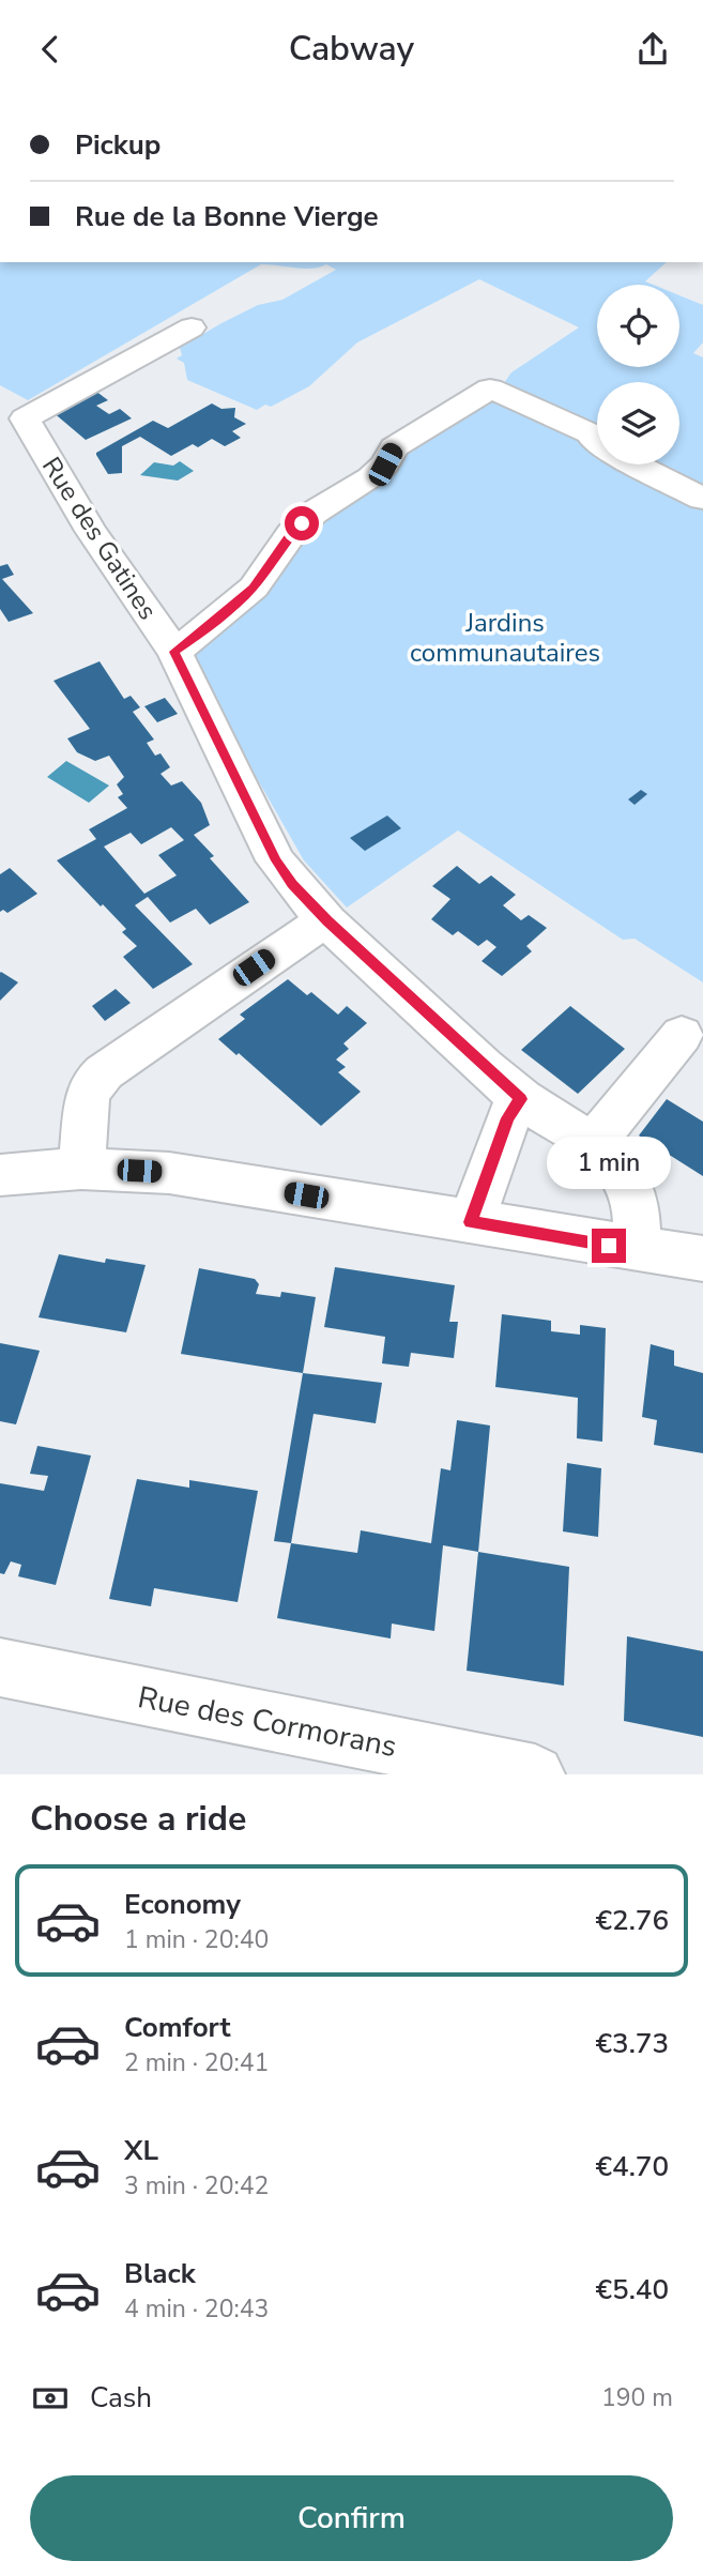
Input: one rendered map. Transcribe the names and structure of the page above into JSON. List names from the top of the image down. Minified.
{"streets":{"street":["Rue des Gatines","Rue des Cormorans"]},"parks":["Jardins communautaires"],"page":{"header":"Cabway","banner":["Pickup","Rue de la Bonne Vierge"],"bubble":"1 min","heading":"Choose a ride","list":[{"name":"Economy","note":"1 min · 20:40","value":"€2.76"},{"name":"Comfort","note":"2 min · 20:41","value":"€3.73"},{"name":"XL","note":"3 min · 20:42","value":"€4.70"},{"name":"Black","note":"4 min · 20:43","value":"€5.40"}],"pay":["Cash","190 m"],"buttons":"Confirm"}}
